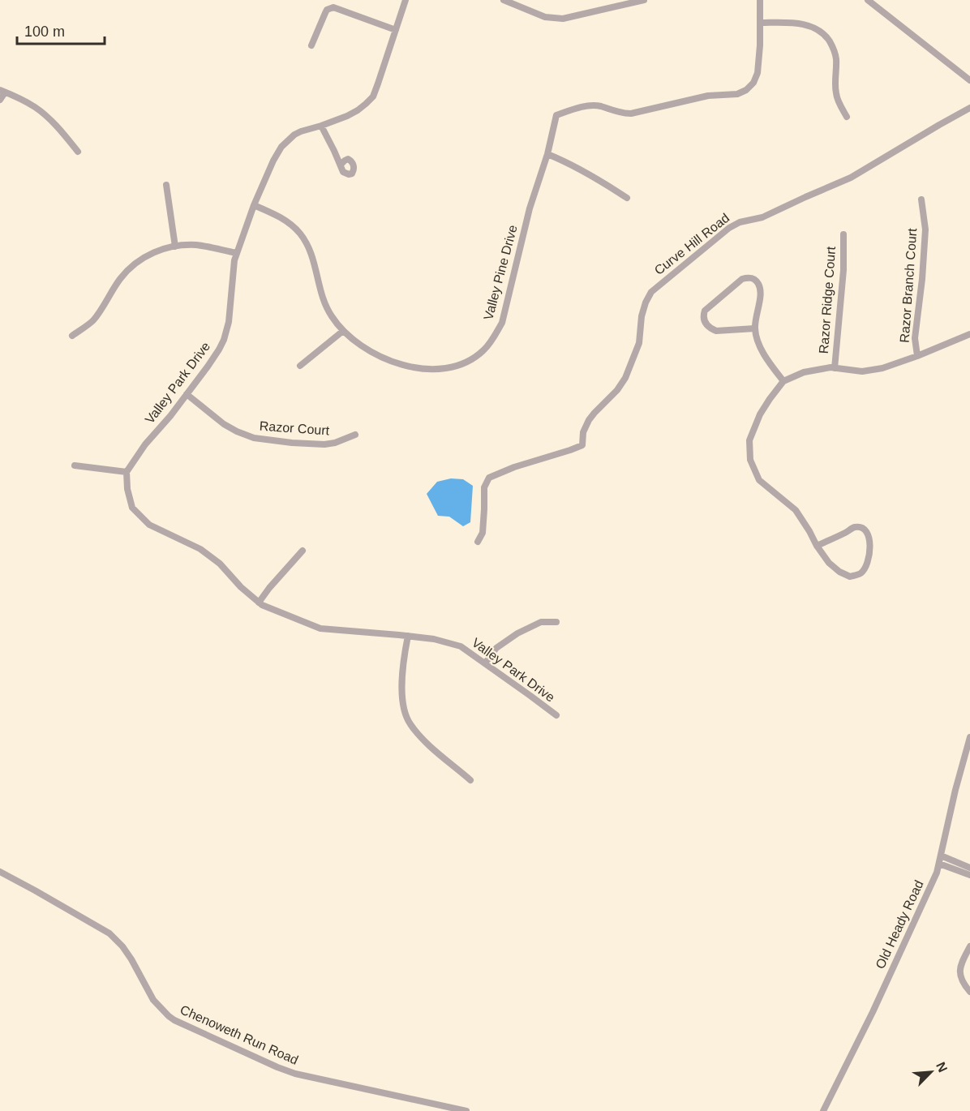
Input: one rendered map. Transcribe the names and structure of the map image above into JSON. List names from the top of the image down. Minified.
{"streets":{"street":["Curve Hill Road","Valley Pine Drive","Razor Branch Court","Razor Ridge Court","Valley Park Drive","Razor Court","Old Heady Road","Chenoweth Run Road"]},"crossings":[["Valley Pine Drive","Valley Park Drive"],["Razor Branch Court","Razor Ridge Court"],["Valley Park Drive","Razor Court"]],"scale_bar":"100 m","north":"top right"}
